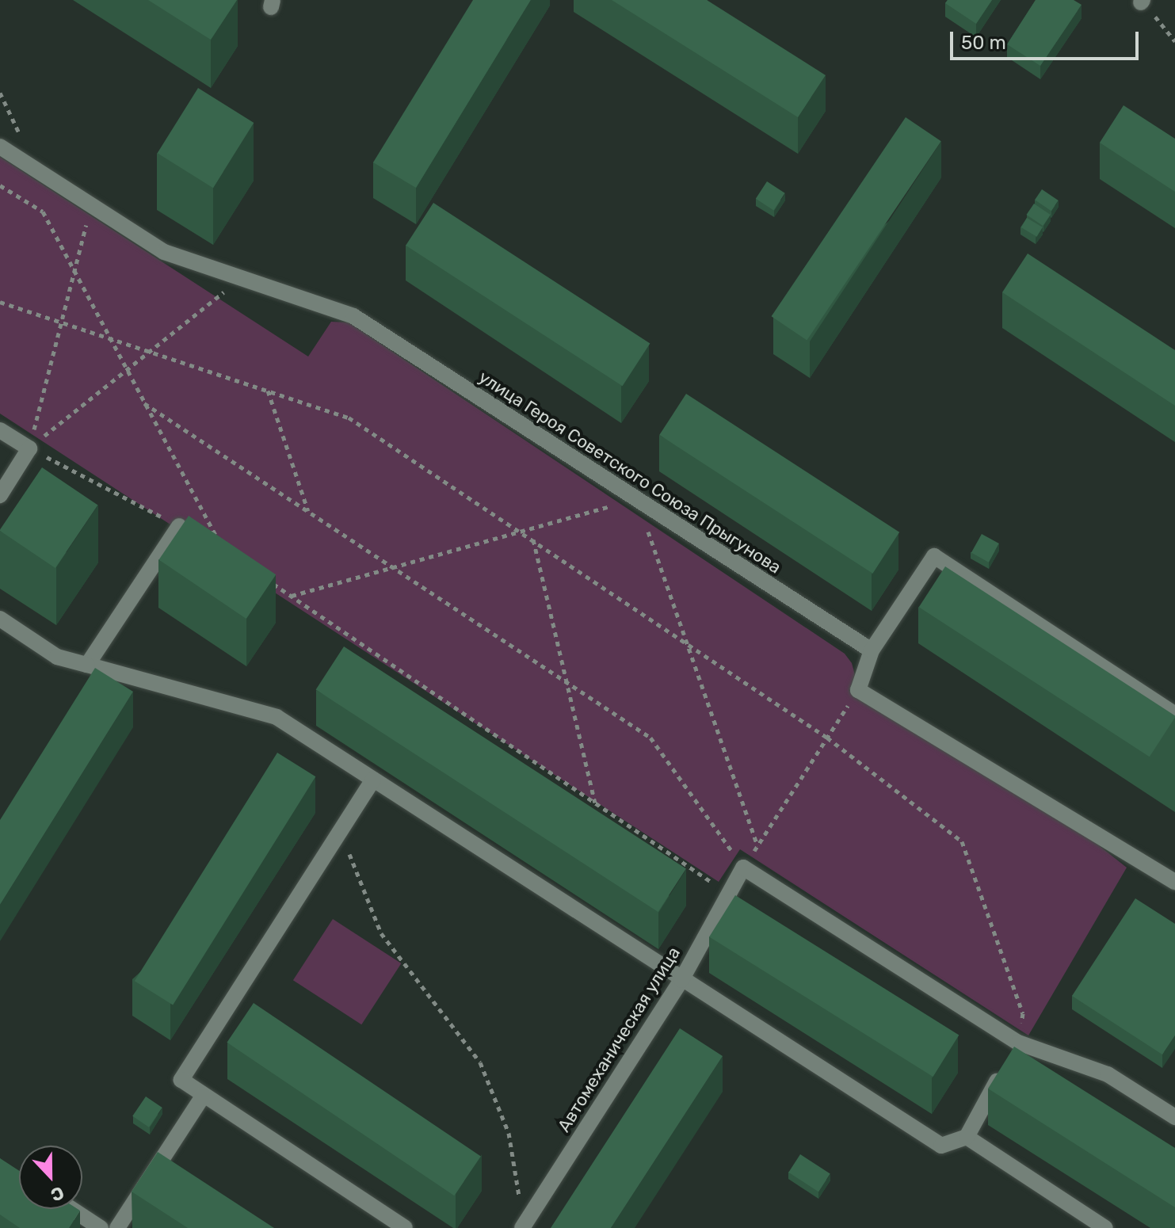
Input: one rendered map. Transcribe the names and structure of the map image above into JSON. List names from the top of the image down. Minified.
{"streets":{"street":["улица Героя Советского Союза Прыгунова","Автомеханическая улица"]},"scale_bar":"50 m","north":"bottom"}
